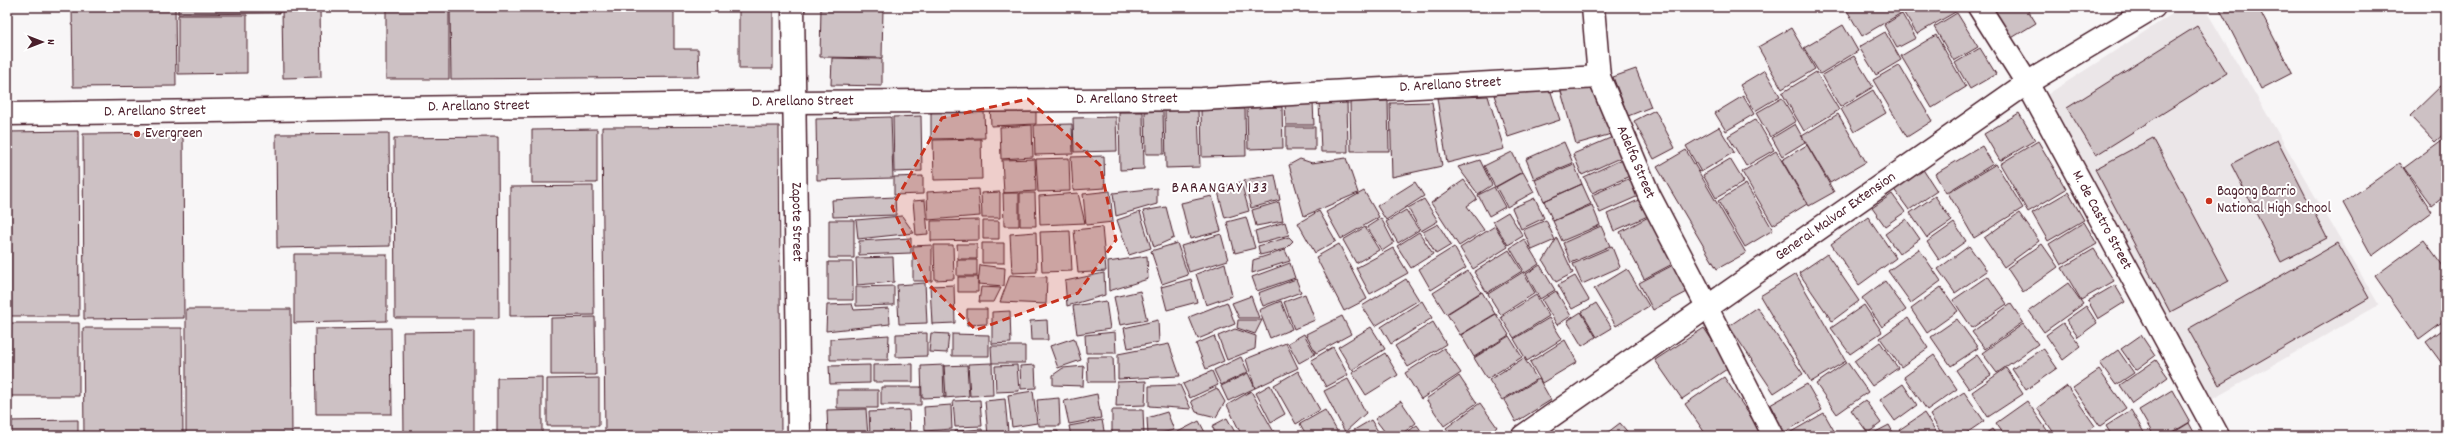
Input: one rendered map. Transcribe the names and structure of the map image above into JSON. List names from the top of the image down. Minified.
{"streets":{"street":["D. Arellano Street","Adelfa Street","General Malvar Extension","M. de Castro Street","Zapote Street"]},"crossings":[["D. Arellano Street","Adelfa Street"],["D. Arellano Street","Zapote Street"],["Adelfa Street","General Malvar Extension"],["General Malvar Extension","M. de Castro Street"]],"districts":["BARANGAY 133"],"places":["Evergreen","Bagong Barrio National High School"],"north":"right"}
